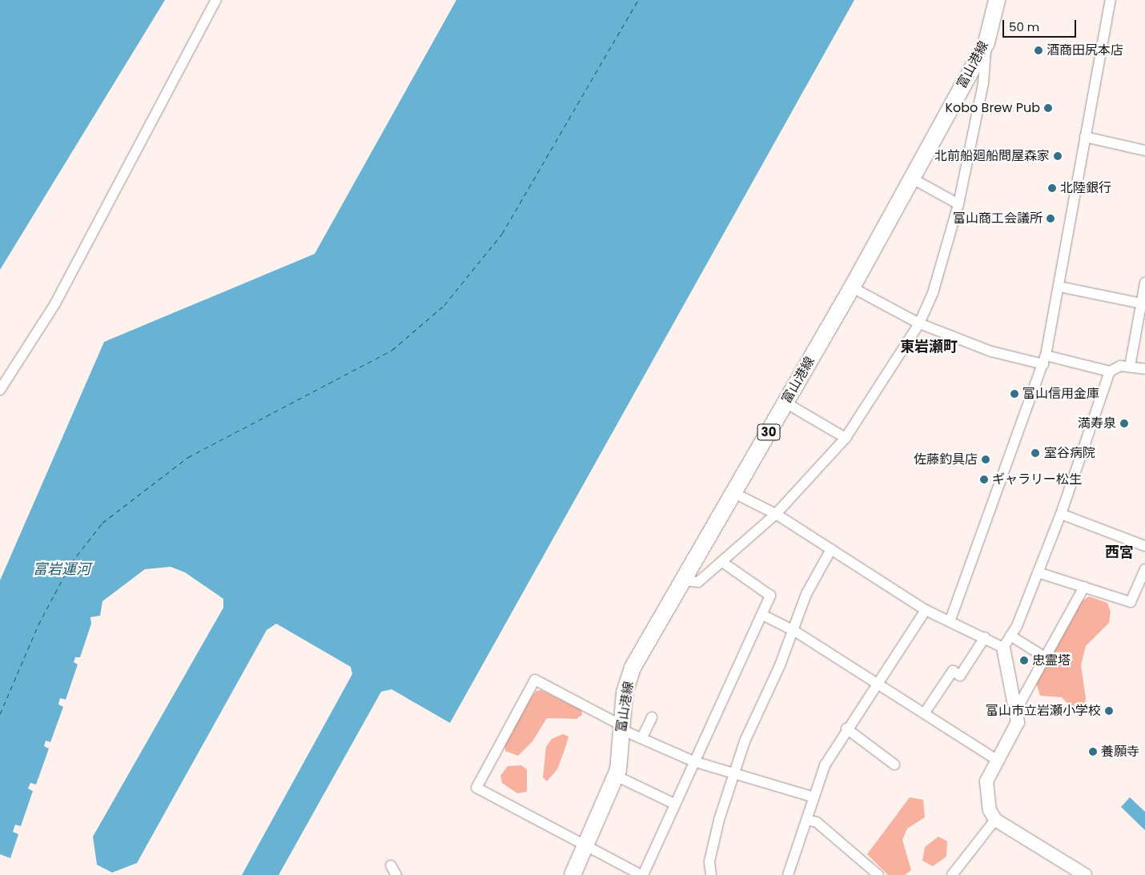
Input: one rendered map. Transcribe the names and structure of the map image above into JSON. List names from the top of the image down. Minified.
{"streets":{"main road":["富山港線","30"]},"districts":["東岩瀬町","西宮"],"water":["富岩運河"],"places":["酒商田尻本店","Kobo Brew Pub","北前船廻船問屋森家","北陸銀行","富山商工会議所","富山信用金庫","満寿泉","室谷病院","佐藤釣具店","ギャラリー松生","忠霊塔","富山市立岩瀬小学校","養願寺"],"scale_bar":"50 m"}
